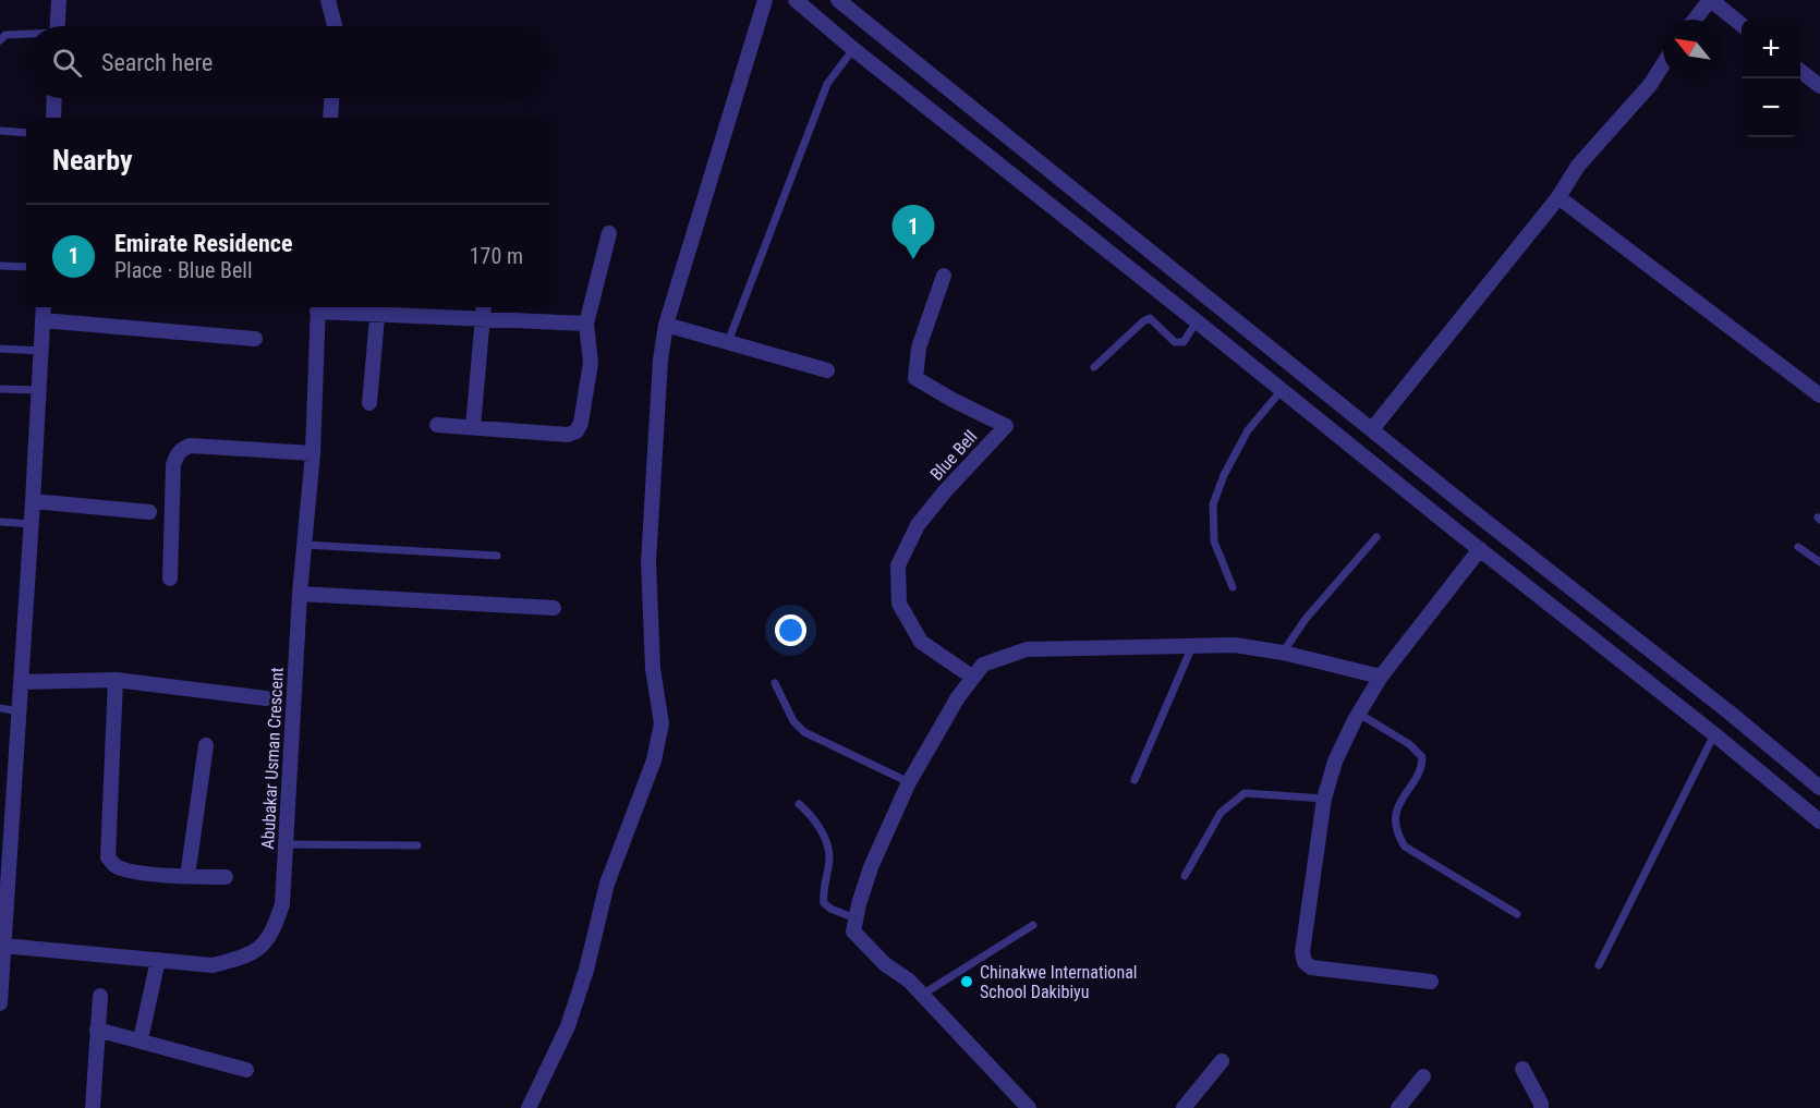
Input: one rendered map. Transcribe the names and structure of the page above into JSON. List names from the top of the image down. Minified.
{"streets":{"street":["Blue Bell","Abubakar Usman Crescent"]},"places":["Chinakwe International School Dakibiyu"],"north":"top left","page":{"map_buttons":["+","−"],"search":"Search here","heading":"Nearby","list":[{"mark":"1","name":"Emirate Residence","note":"Place · Blue Bell","value":"170 m"}],"pins":"1"}}
